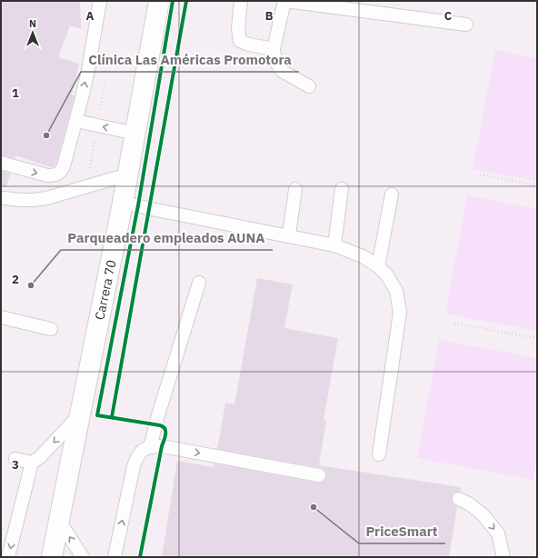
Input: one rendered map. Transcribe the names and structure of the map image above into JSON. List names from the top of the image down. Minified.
{"streets":{"main road":["Carrera 70"]},"places":["Clínica Las Américas Promotora","Parqueadero empleados AUNA","PriceSmart"],"north":"top","grid":{"columns":["A","B","C"],"rows":["1","2","3"]}}
